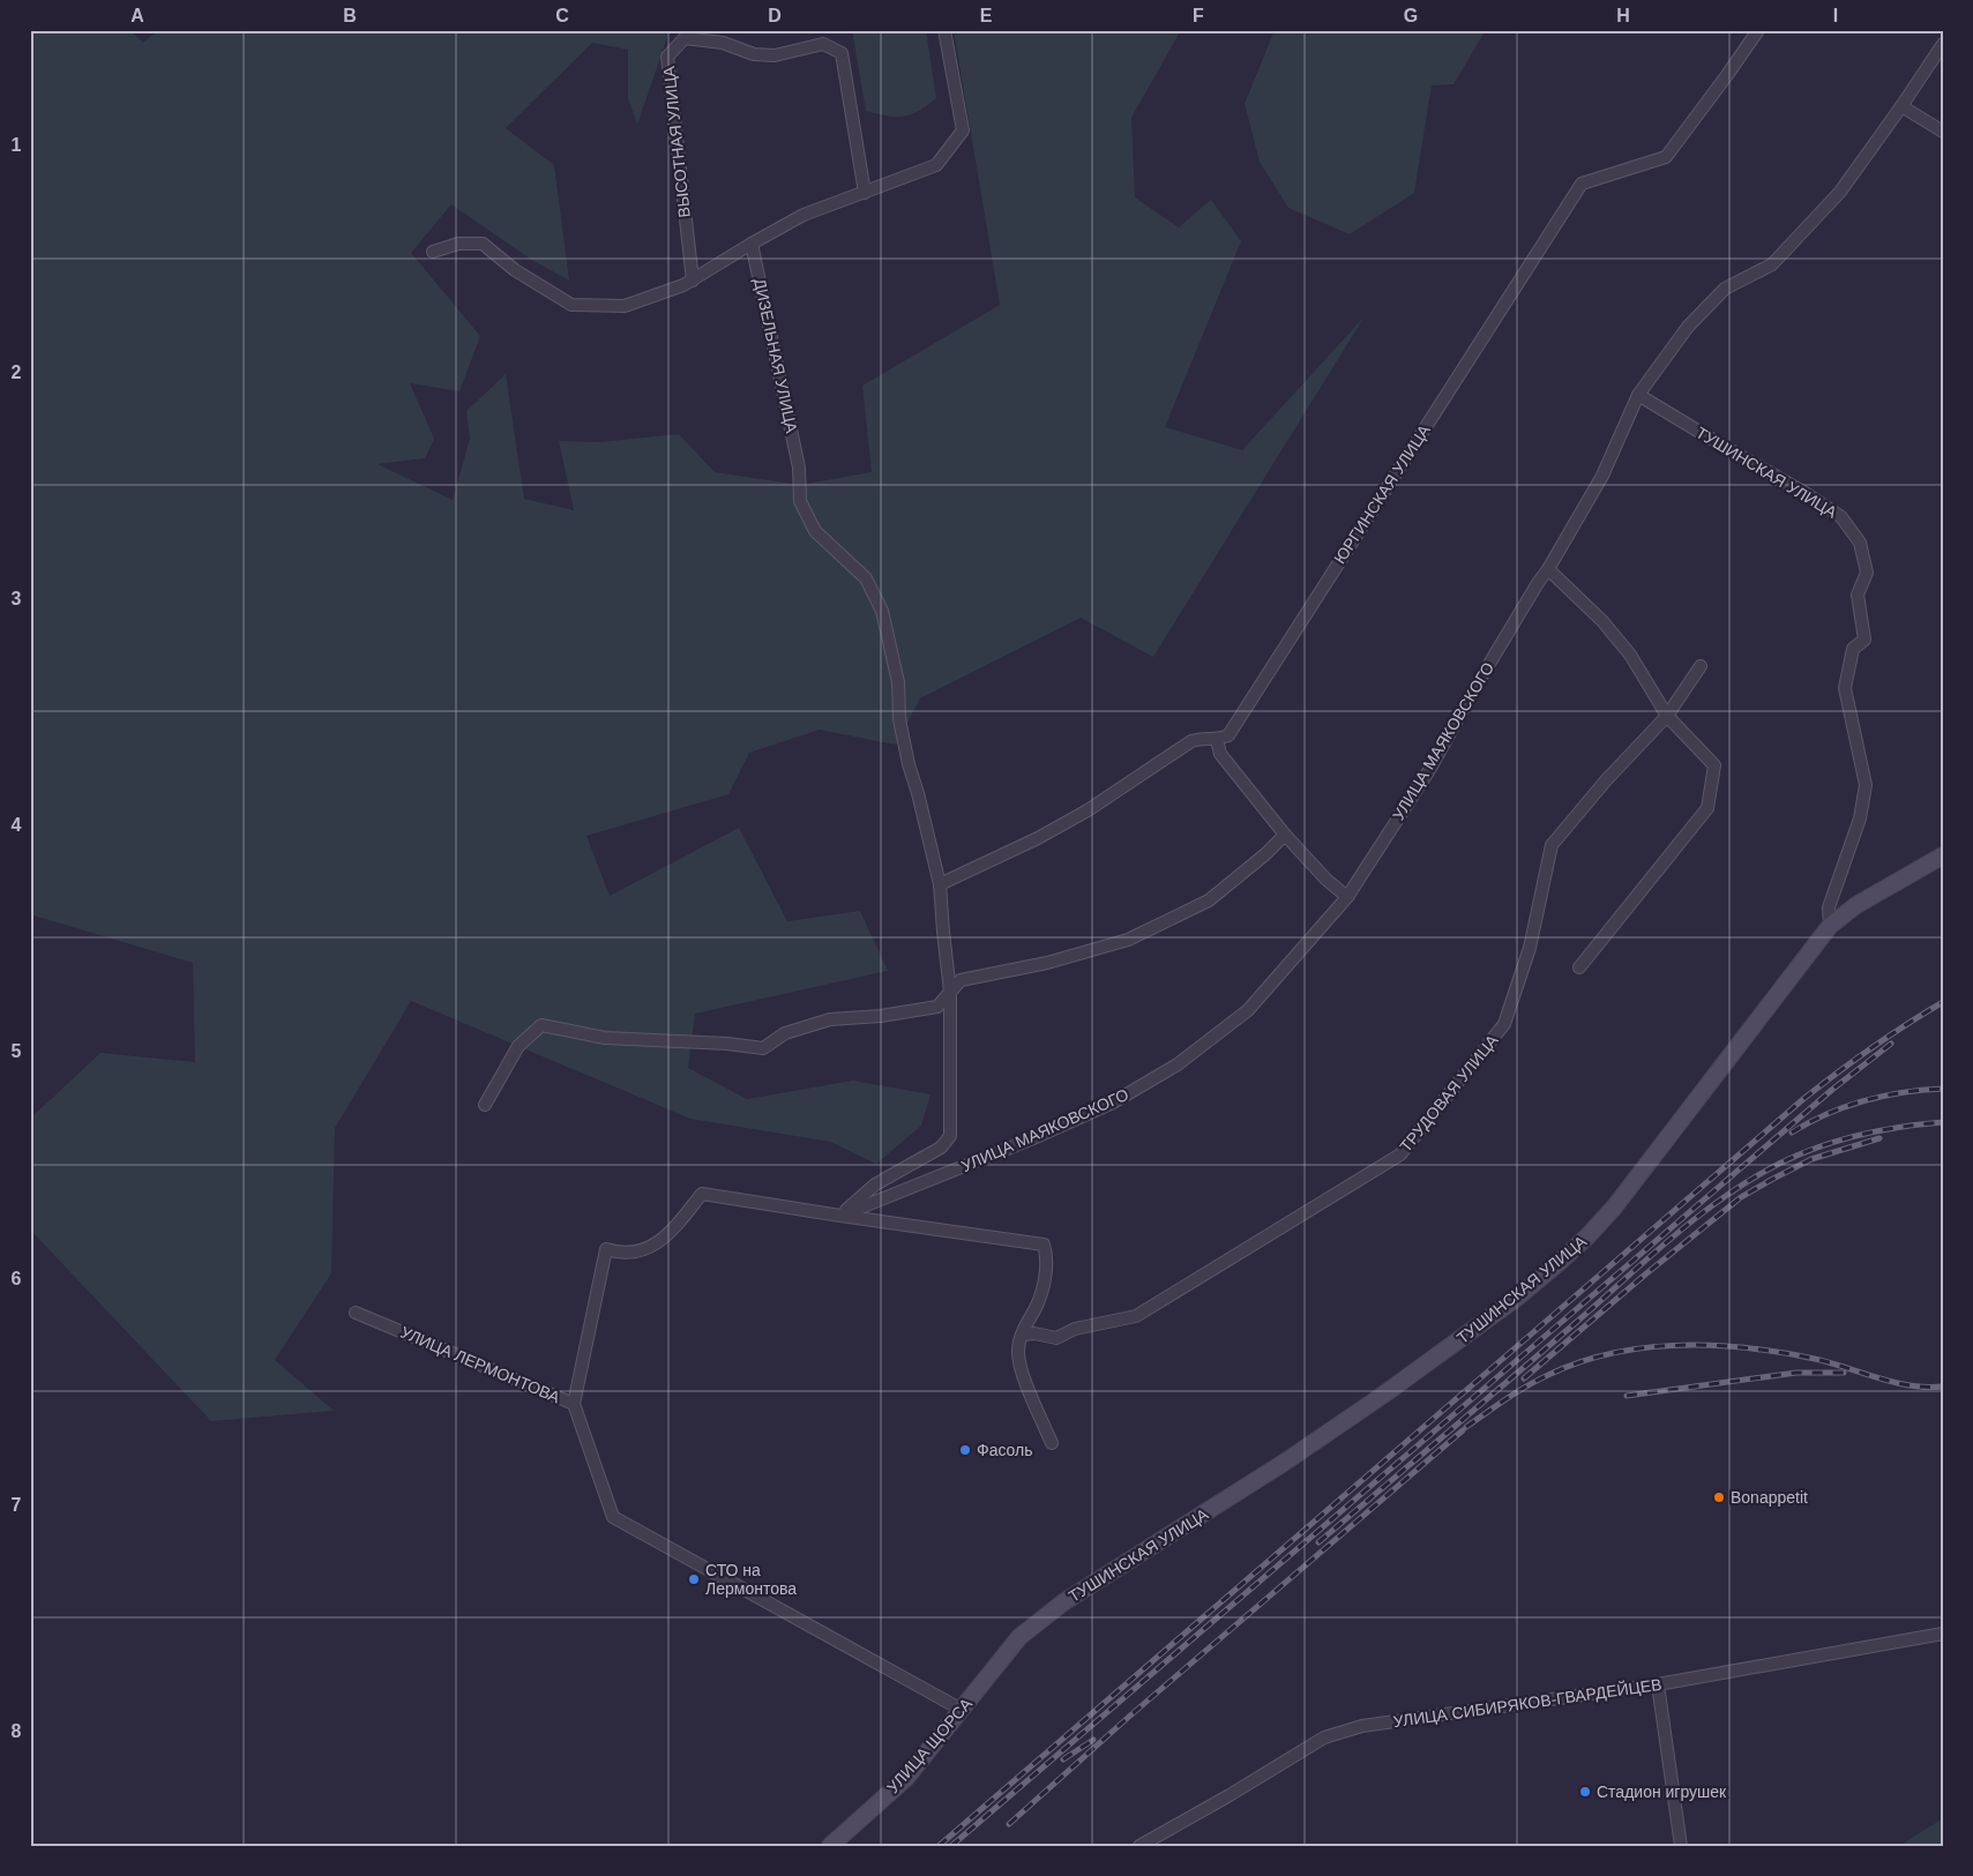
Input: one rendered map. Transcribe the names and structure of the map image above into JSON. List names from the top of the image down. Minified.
{"streets":{"main road":["ТУШИНСКАЯ УЛИЦА","УЛИЦА ЩОРСА"],"street":["ВЫСОТНАЯ УЛИЦА","ДИЗЕЛЬНАЯ УЛИЦА","ЮРГИНСКАЯ УЛИЦА","УЛИЦА МАЯКОВСКОГО","ТРУДОВАЯ УЛИЦА","УЛИЦА ЛЕРМОНТОВА","УЛИЦА СИБИРЯКОВ-ГВАРДЕЙЦЕВ"]},"crossings":[["ДИЗЕЛЬНАЯ УЛИЦА","УЛИЦА МАЯКОВСКОГО"],["ТУШИНСКАЯ УЛИЦА","УЛИЦА МАЯКОВСКОГО"],["ТУШИНСКАЯ УЛИЦА","УЛИЦА ЩОРСА"],["УЛИЦА ЛЕРМОНТОВА","УЛИЦА ЩОРСА"]],"places":["Фасоль","Bonappetit","СТО на Лермонтова","Стадион игрушек"],"grid":{"columns":["A","B","C","D","E","F","G","H","I"],"rows":["1","2","3","4","5","6","7","8"]}}
